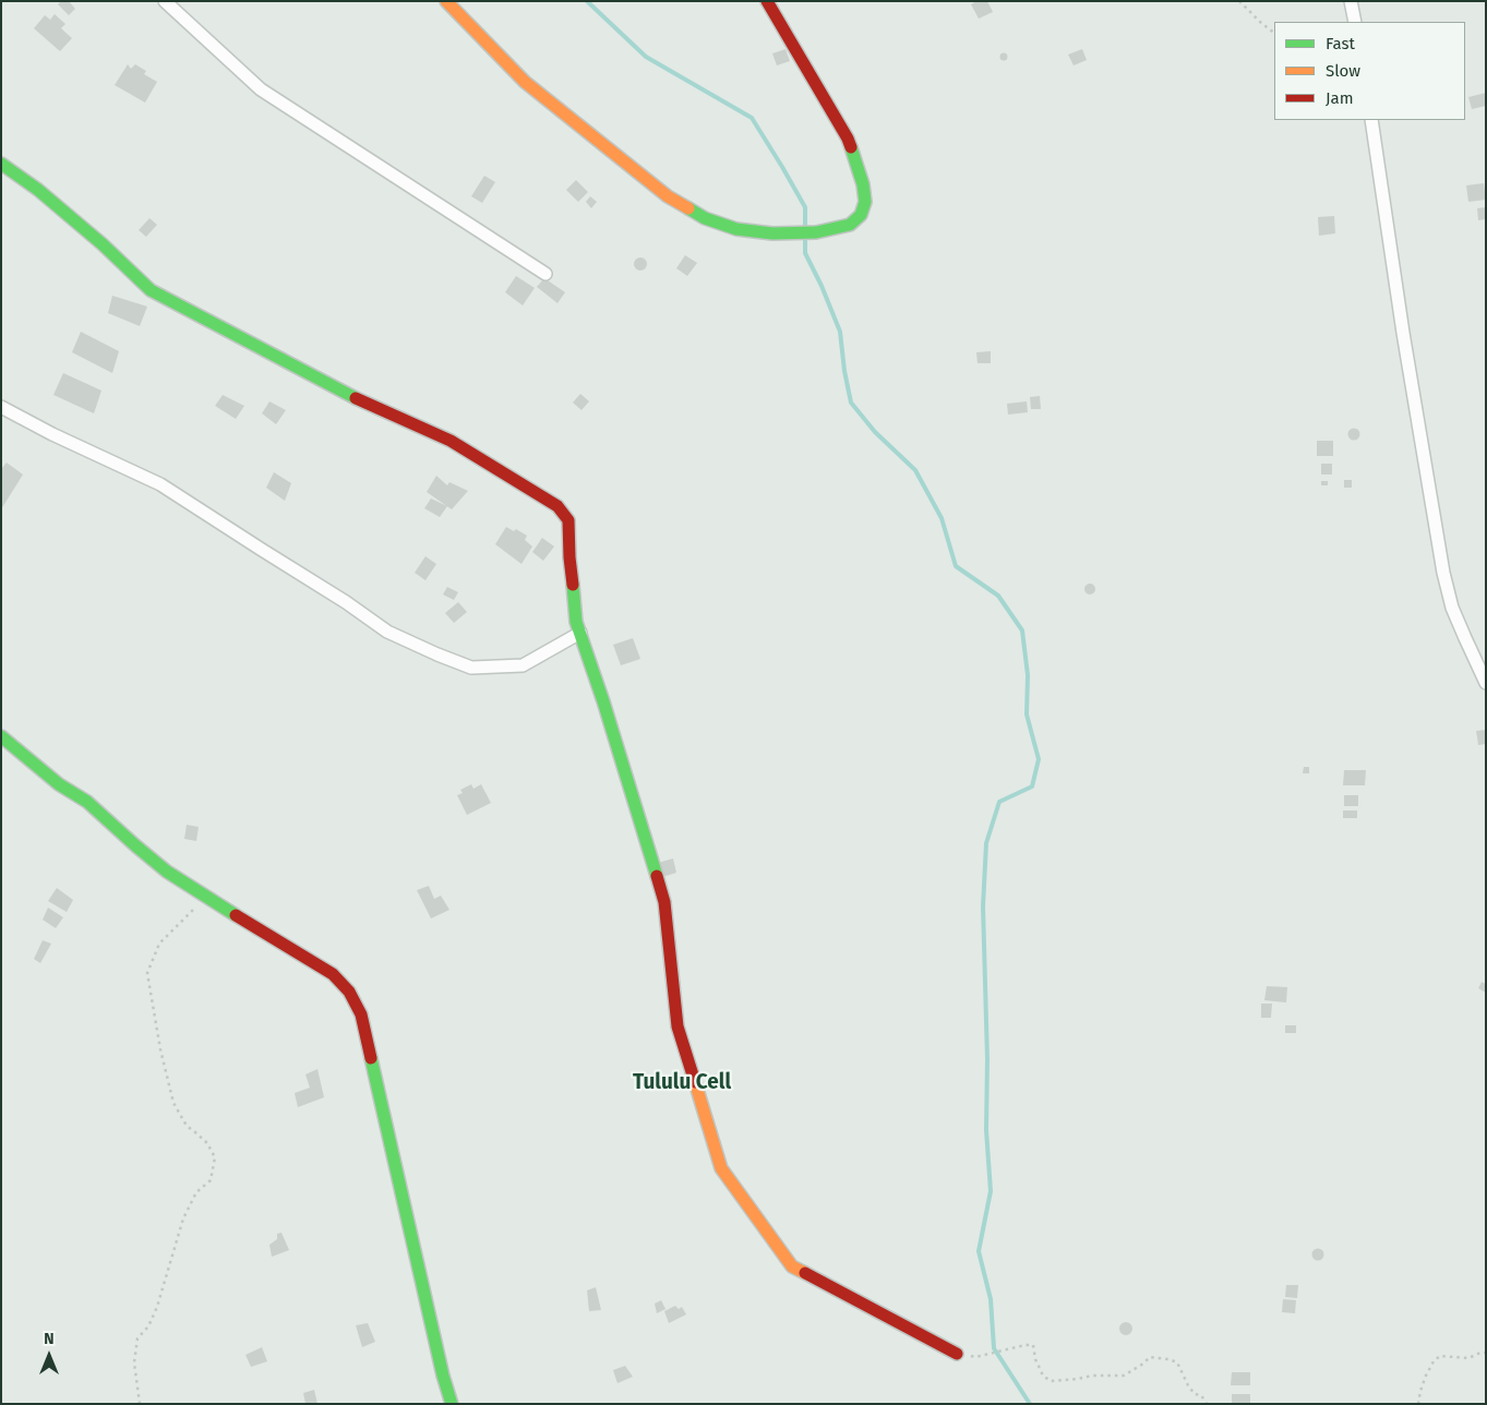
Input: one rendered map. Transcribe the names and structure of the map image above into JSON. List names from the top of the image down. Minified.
{"districts":["Tululu Cell"],"legend":["Fast","Slow","Jam"],"north":"top"}
